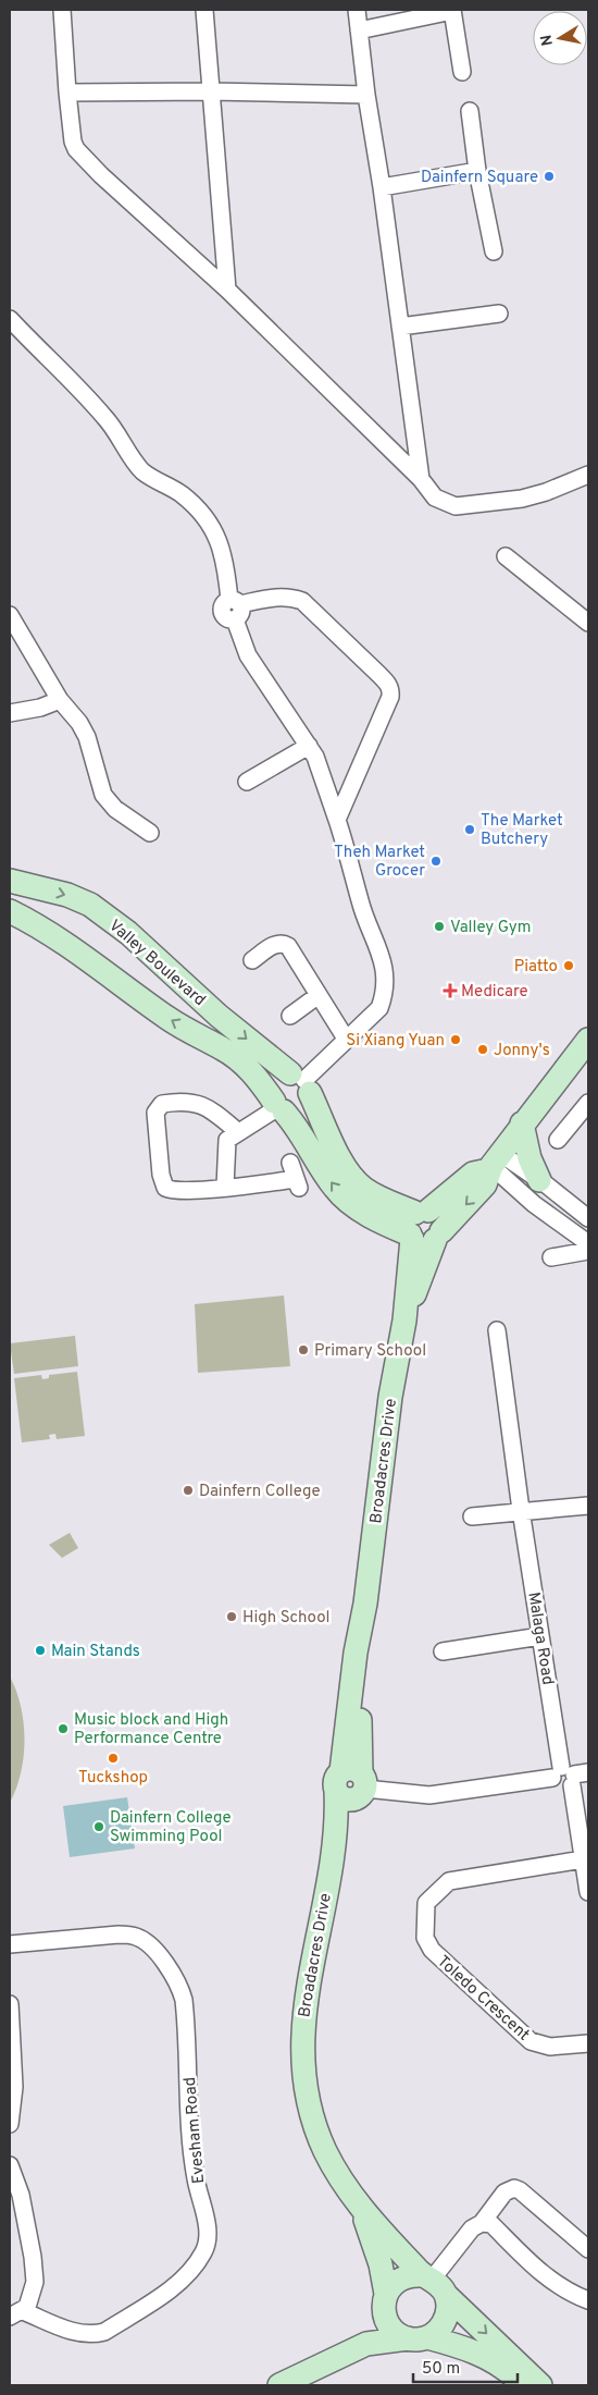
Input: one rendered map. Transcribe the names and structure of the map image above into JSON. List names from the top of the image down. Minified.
{"streets":{"street":["Valley Boulevard","Broadacres Drive","Malaga Road","Toledo Crescent","Evesham Road"]},"crossings":[["Valley Boulevard","Broadacres Drive"],["Malaga Road","Toledo Crescent"]],"places":{"other":["Dainfern Square","The Market Butchery","Theh Market Grocer","Valley Gym","Piatto","Si Xiang Yuan","Jonny's","Primary School","Dainfern College","High School","Main Stands","Music block and High Performance Centre","Tuckshop","Dainfern College Swimming Pool"],"health":["Medicare"]},"scale_bar":"50 m","north":"left"}
